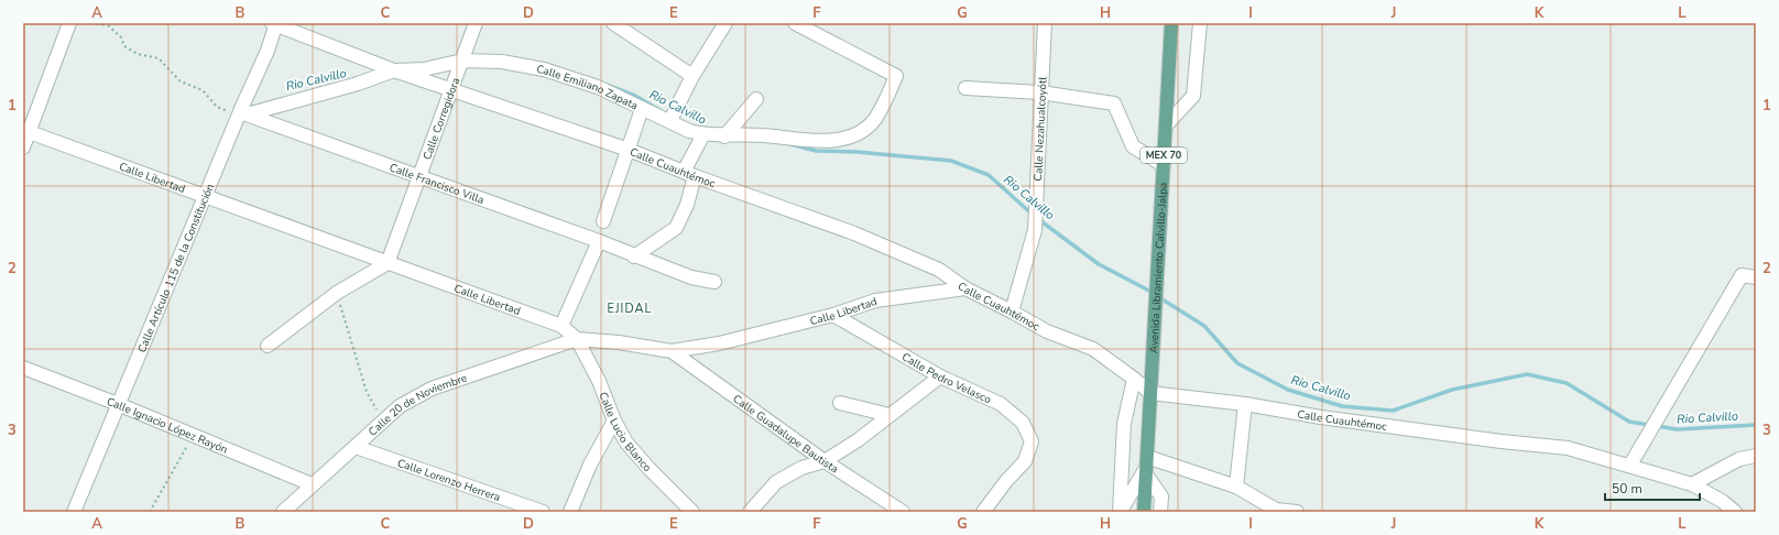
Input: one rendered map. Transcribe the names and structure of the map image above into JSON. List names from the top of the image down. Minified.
{"streets":{"main road":["MEX 70","Avenida Libramiento Calvillo-Jalpa"],"street":["Calle Emiliano Zapata","Calle Corregidora","Calle Nezahualcoyótl","Calle Cuauhtémoc","Calle Libertad","Calle Francisco Villa","Calle Artículo 115 de la Constitución","Calle Pedro Velasco","Calle 20 de Noviembre","Calle Ignacio López Rayón","Calle Lucio Blanco","Calle Guadalupe Bautista","Calle Lorenzo Herrera"]},"crossings":[["Calle Emiliano Zapata","Calle Corregidora"],["Calle Emiliano Zapata","Calle Cuauhtémoc"],["Calle Emiliano Zapata","Calle Francisco Villa"],["Calle Emiliano Zapata","Calle Artículo 115 de la Constitución"],["Calle Corregidora","Calle Cuauhtémoc"],["Calle Corregidora","Calle Libertad"],["Calle Corregidora","Calle Francisco Villa"],["Calle Nezahualcoyótl","Calle Cuauhtémoc"],["Calle Cuauhtémoc","Calle Libertad"],["Calle Cuauhtémoc","Calle Artículo 115 de la Constitución"],["Calle Cuauhtémoc","Avenida Libramiento Calvillo-Jalpa"],["Calle Libertad","Calle Artículo 115 de la Constitución"],["Calle Libertad","Calle Pedro Velasco"],["Calle Libertad","Calle 20 de Noviembre"],["Calle Libertad","Calle Lucio Blanco"],["Calle Libertad","Calle Guadalupe Bautista"],["Calle Francisco Villa","Calle Artículo 115 de la Constitución"],["Calle Artículo 115 de la Constitución","Calle Ignacio López Rayón"],["Calle 20 de Noviembre","Calle Ignacio López Rayón"],["Calle 20 de Noviembre","Calle Lucio Blanco"],["Calle 20 de Noviembre","Calle Lorenzo Herrera"]],"districts":["EJIDAL"],"water":["Rio Calvillo"],"scale_bar":"50 m","grid":{"columns":["A","B","C","D","E","F","G","H","I","J","K","L"],"rows":["1","2","3"]}}
